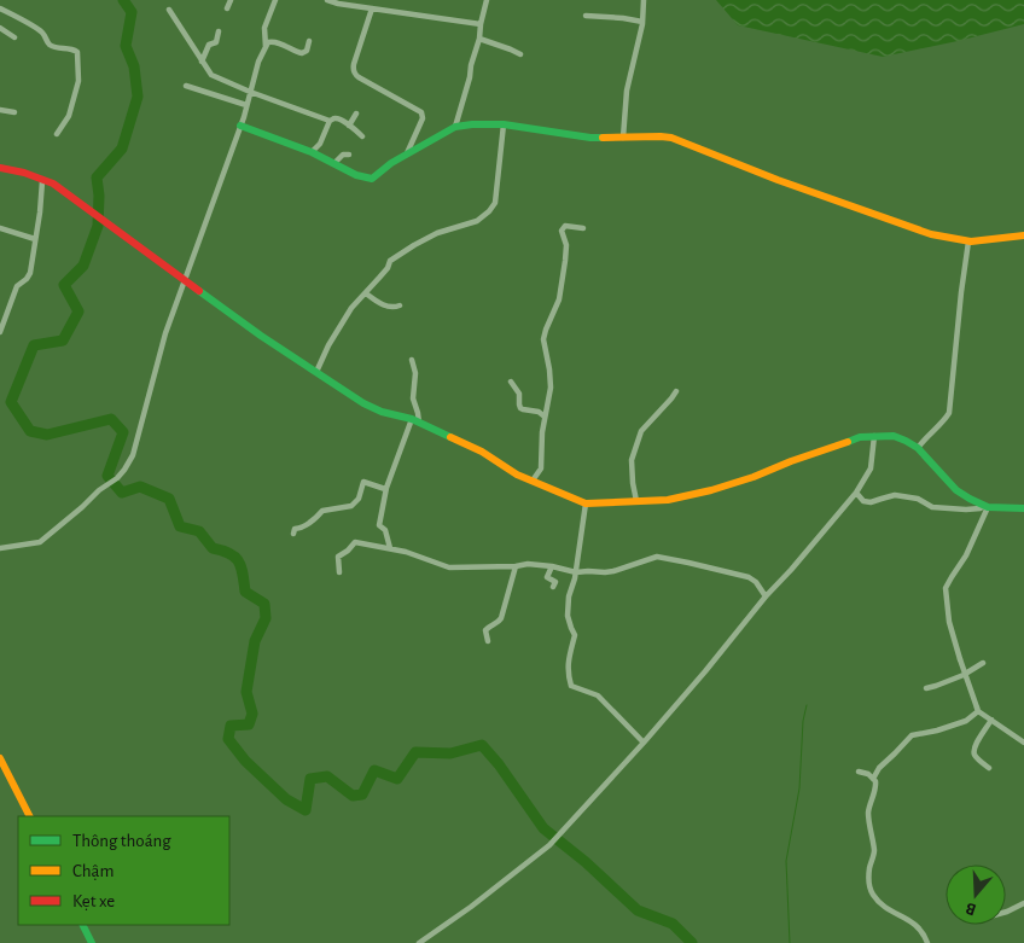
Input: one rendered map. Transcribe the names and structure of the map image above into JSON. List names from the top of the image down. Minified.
{"legend":["Thông thoáng","Chậm","Kẹt xe"],"north":"bottom"}
